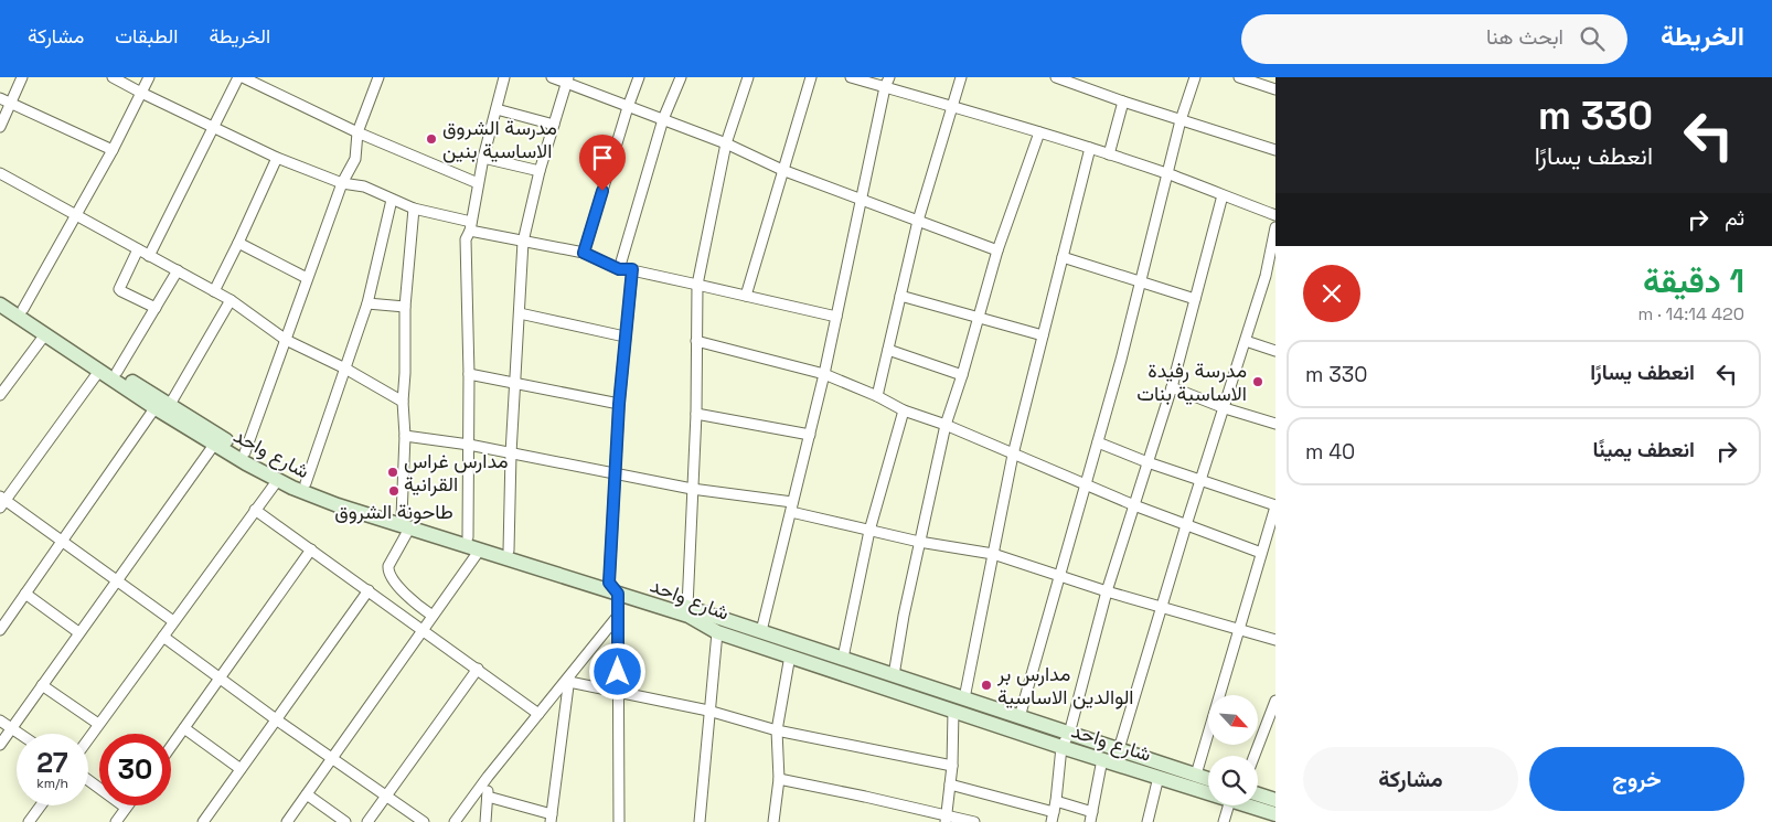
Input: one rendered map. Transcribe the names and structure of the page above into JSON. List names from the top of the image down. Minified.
{"streets":{"street":["شارع واحد"]},"places":["مدرسة الشروق الاساسية بنين","مدرسة رفيدة الاساسية بنات","مدارس غراس القرانية","طاحونة الشروق","مدارس بر الوالدين الاساسية"],"north":"bottom right","page":{"header":"الخريطة","search":"ابحث هنا","nav":["الخريطة","الطبقات","مشاركة"],"turn":["330 m","انعطف يسارًا"],"then":"ثم","heading":["1 دقيقة","420 m · 14:14"],"list":[{"name":"انعطف يسارًا","value":"330 m"},{"name":"انعطف يمينًا","value":"40 m"}],"speed":"27 km/h","limit":"30","buttons":["خروج","مشاركة"]}}
